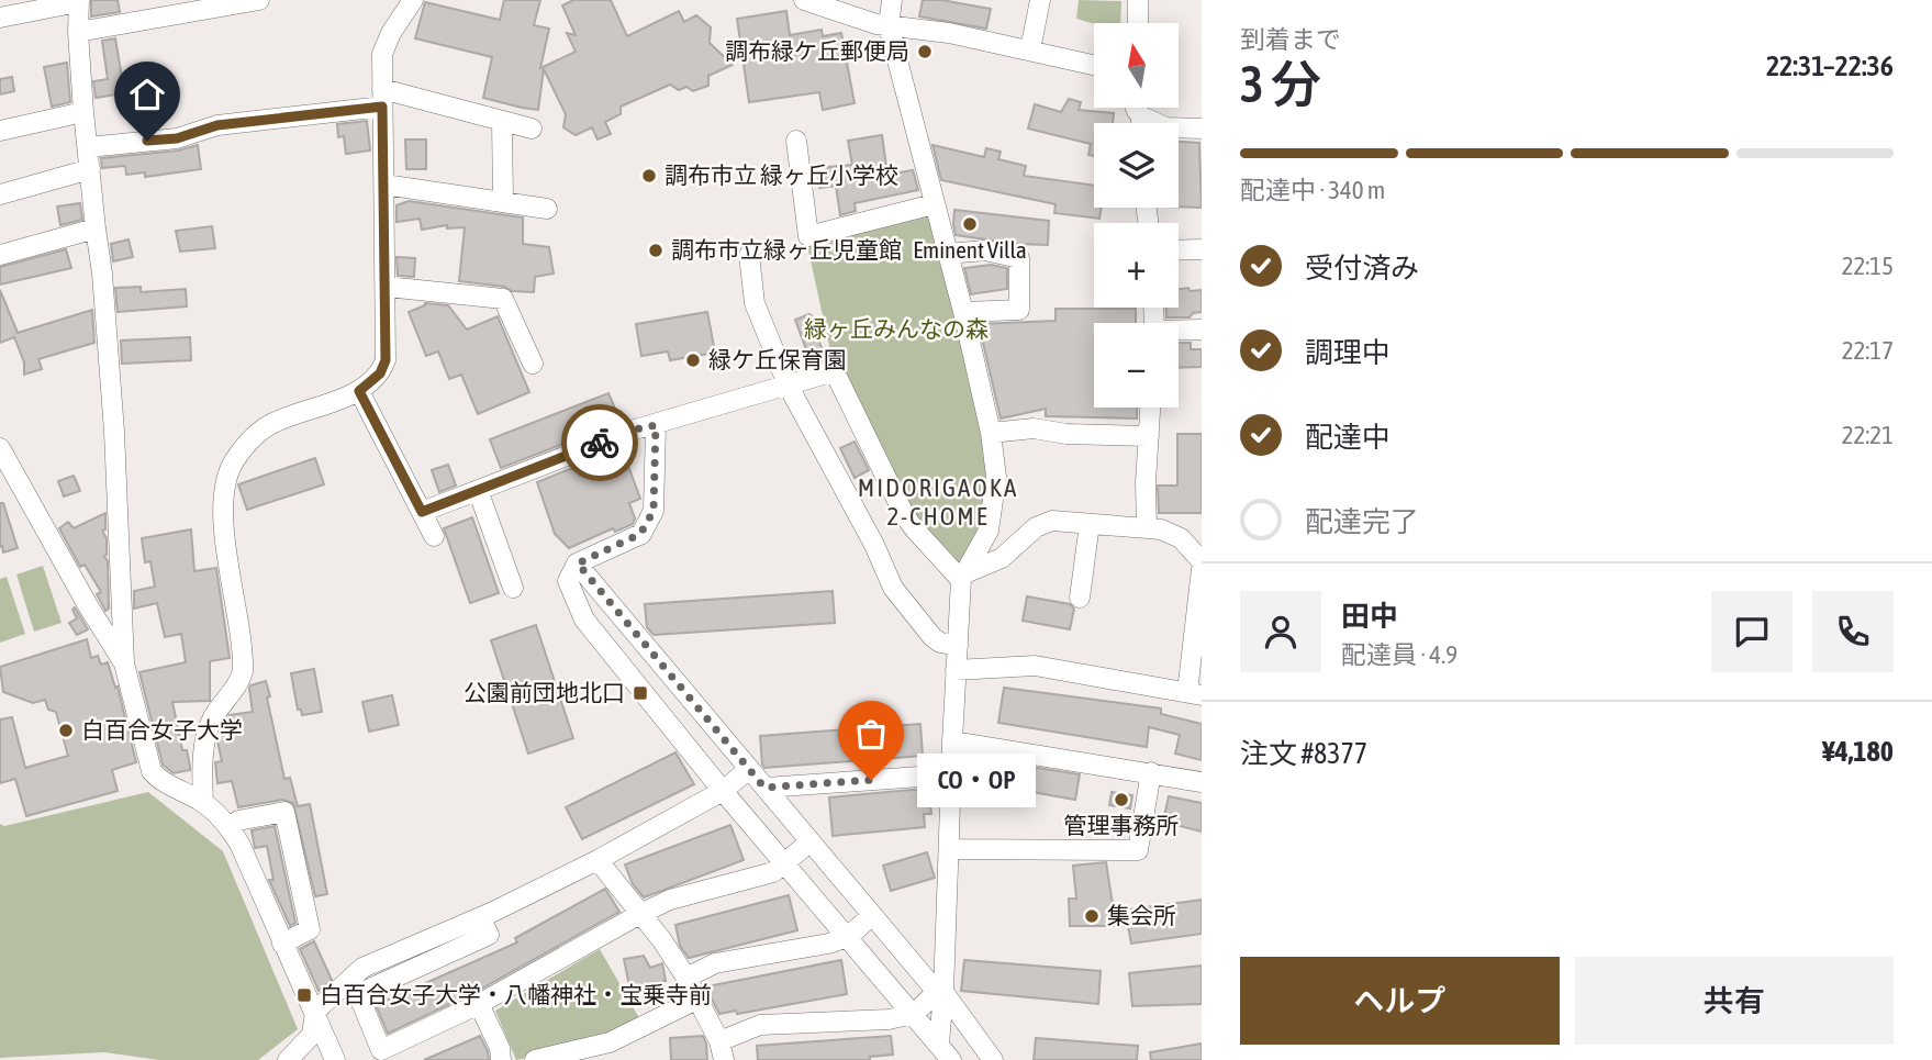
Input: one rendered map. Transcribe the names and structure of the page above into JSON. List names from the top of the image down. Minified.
{"districts":["MIDORIGAOKA 2-CHOME"],"parks":["緑ヶ丘みんなの森"],"places":{"other":["調布緑ケ丘郵便局","調布市立 緑ヶ丘小学校","Eminent Villa","調布市立緑ヶ丘児童館","緑ケ丘保育園","白百合女子大学","CO・OP","管理事務所","集会所"],"transit":["公園前団地北口","白百合女子大学・八幡神社・宝乗寺前"]},"north":"top","page":{"heading":["3 分","到着まで","22:31–22:36"],"panel":["田中","配達員 · 4.9","注文 #8377","¥4,180"],"map_buttons":["+","−"],"bar":"配達中 · 340 m","list":[["受付済み","22:15"],["調理中","22:17"],["配達中","22:21"],"配達完了"],"bubble":"CO・OP","buttons":["ヘルプ","共有"]}}
